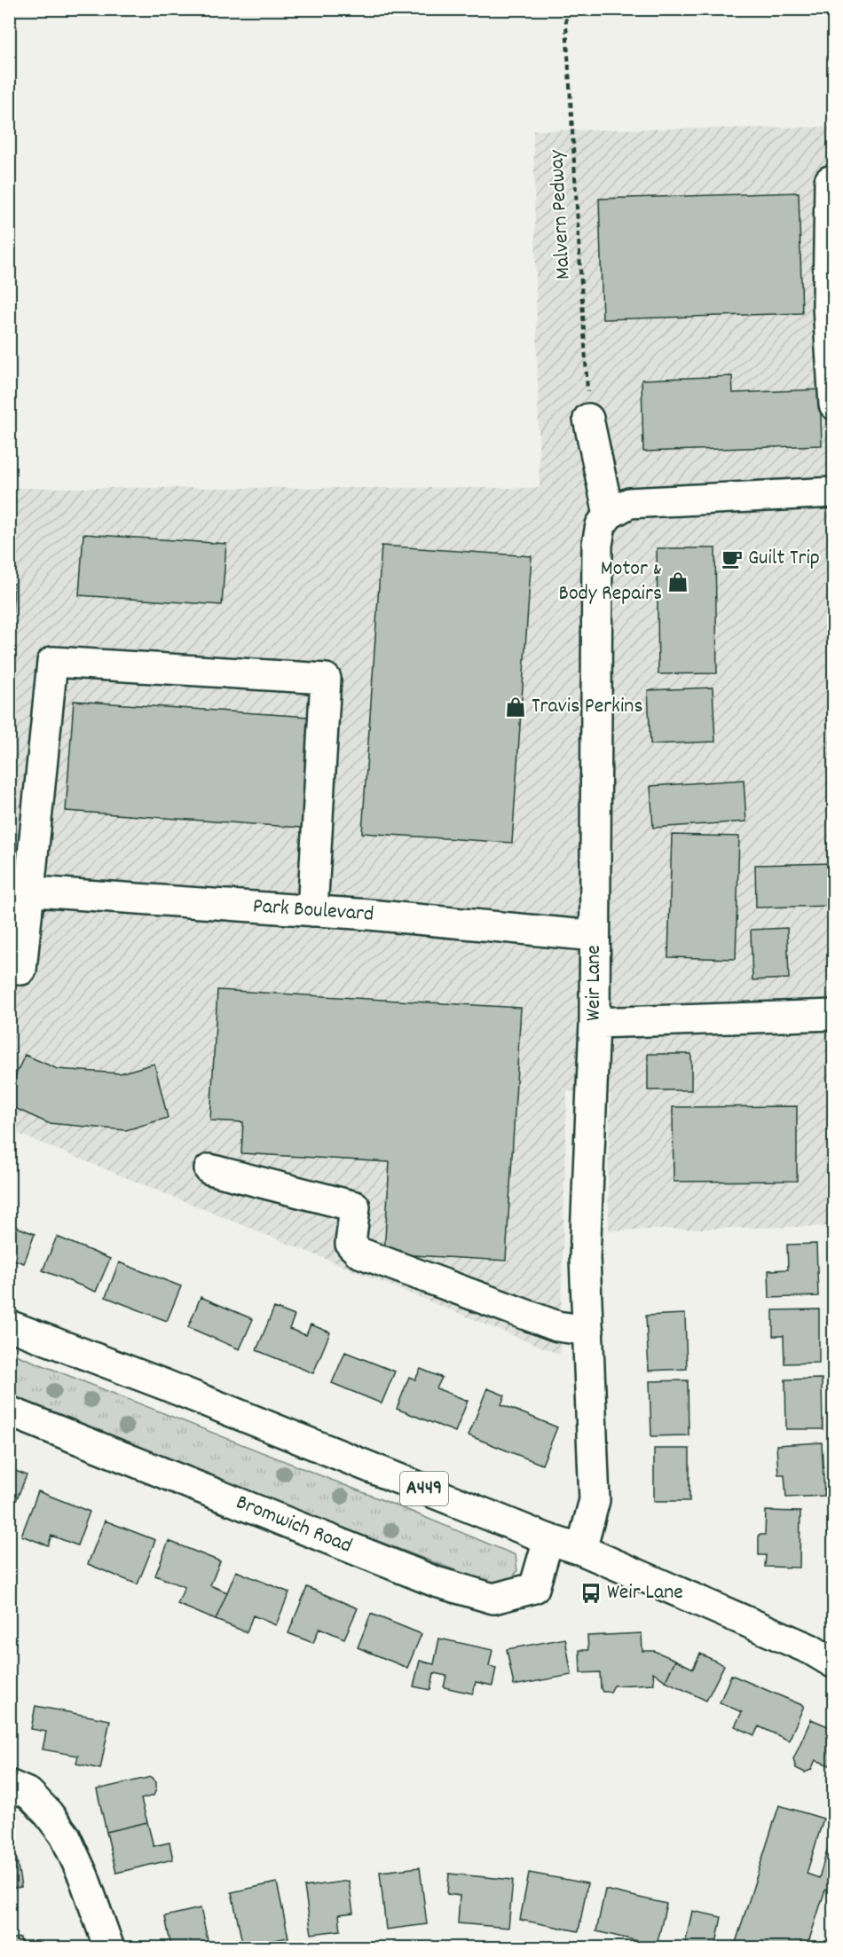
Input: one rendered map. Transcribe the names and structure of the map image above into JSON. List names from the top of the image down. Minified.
{"streets":{"street":["Park Boulevard","Weir Lane","A449","Bromwich Road"],"path":["Malvern Pedway"]},"crossings":[["Park Boulevard","Weir Lane"],["Weir Lane","A449"],["A449","Bromwich Road"]],"places":{"cafe":["Guilt Trip"],"shop":["Motor & Body Repairs","Travis Perkins"],"bus stop":["Weir Lane"]}}
